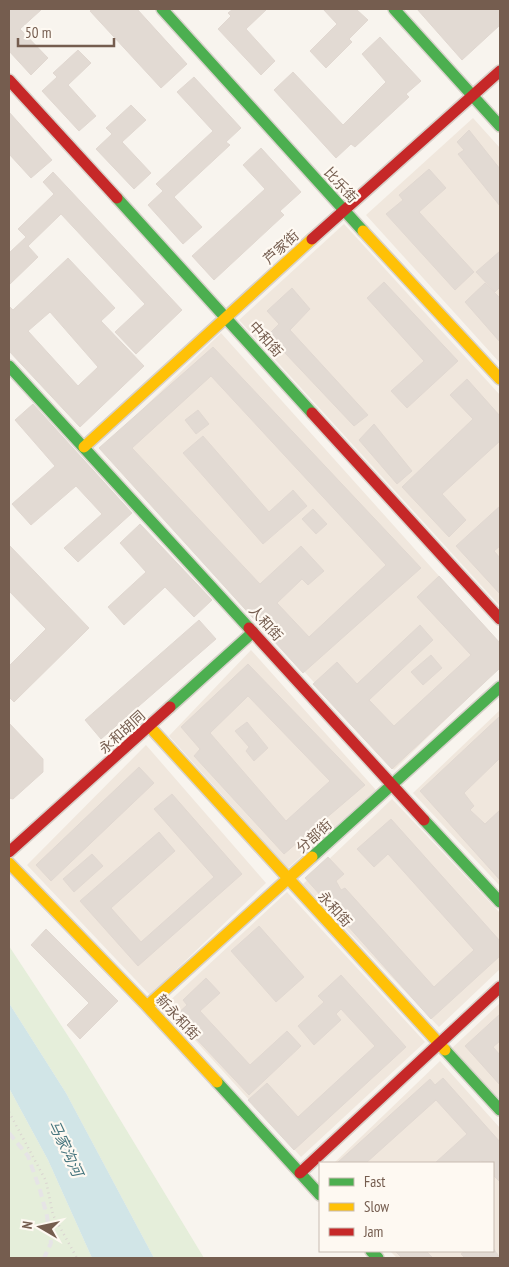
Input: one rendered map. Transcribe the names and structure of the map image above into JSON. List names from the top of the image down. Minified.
{"streets":{"street":["比乐街","芦家街","中和街","人和街","永和胡同","分部街","永和街","新永和街"]},"crossings":[["比乐街","芦家街"],["芦家街","中和街"],["芦家街","人和街"],["人和街","永和胡同"],["人和街","分部街"],["永和胡同","永和街"],["分部街","永和街"],["分部街","新永和街"]],"water":["马家沟河"],"legend":["Fast","Slow","Jam"],"scale_bar":"50 m","north":"left"}
